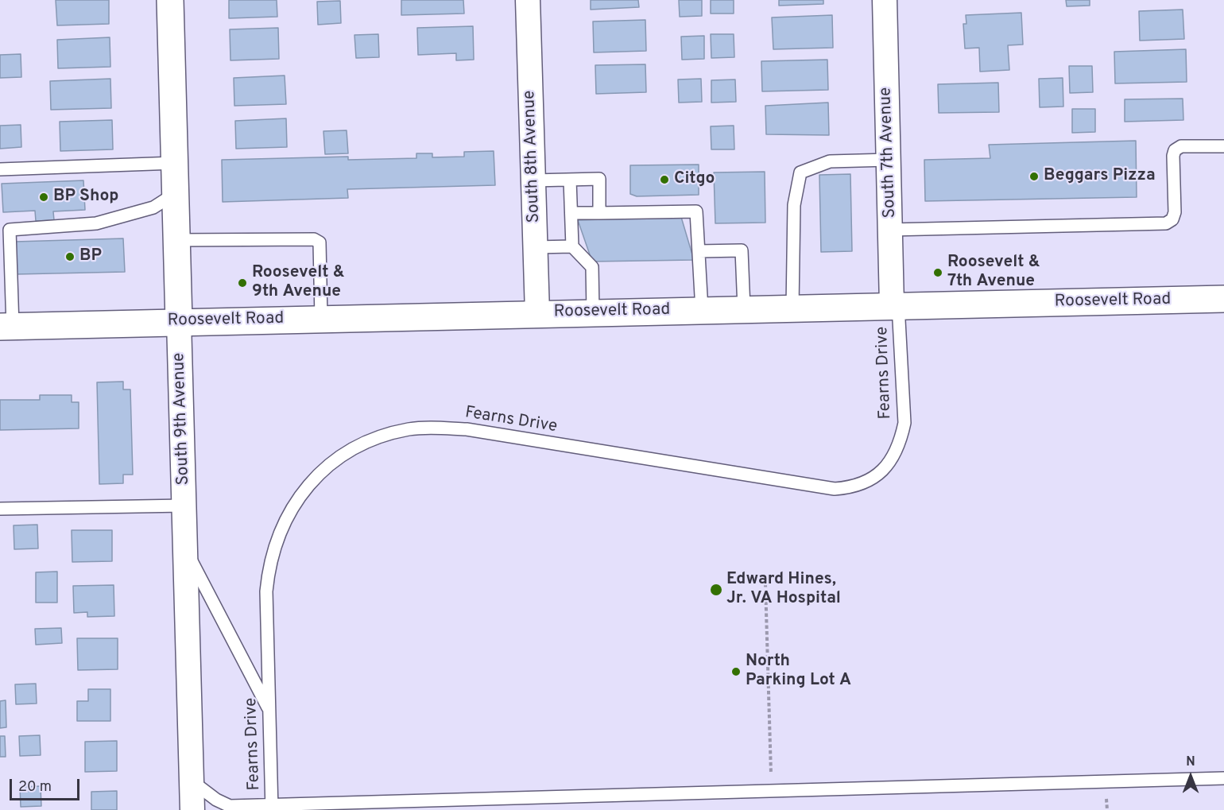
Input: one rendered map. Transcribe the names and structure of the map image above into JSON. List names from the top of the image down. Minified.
{"streets":{"main road":["Roosevelt Road","South 9th Avenue"],"street":["South 7th Avenue","South 8th Avenue"],"lane":["Fearns Drive"]},"crossings":[["South 7th Avenue","Roosevelt Road"],["South 7th Avenue","Fearns Drive"],["South 8th Avenue","Roosevelt Road"],["Roosevelt Road","Fearns Drive"],["Roosevelt Road","South 9th Avenue"]],"places":["Beggars Pizza","Citgo","BP Shop","BP","Roosevelt & 7th Avenue","Roosevelt & 9th Avenue","Edward Hines, Jr. VA Hospital","North Parking Lot A"],"scale_bar":"20 m","north":"top"}
